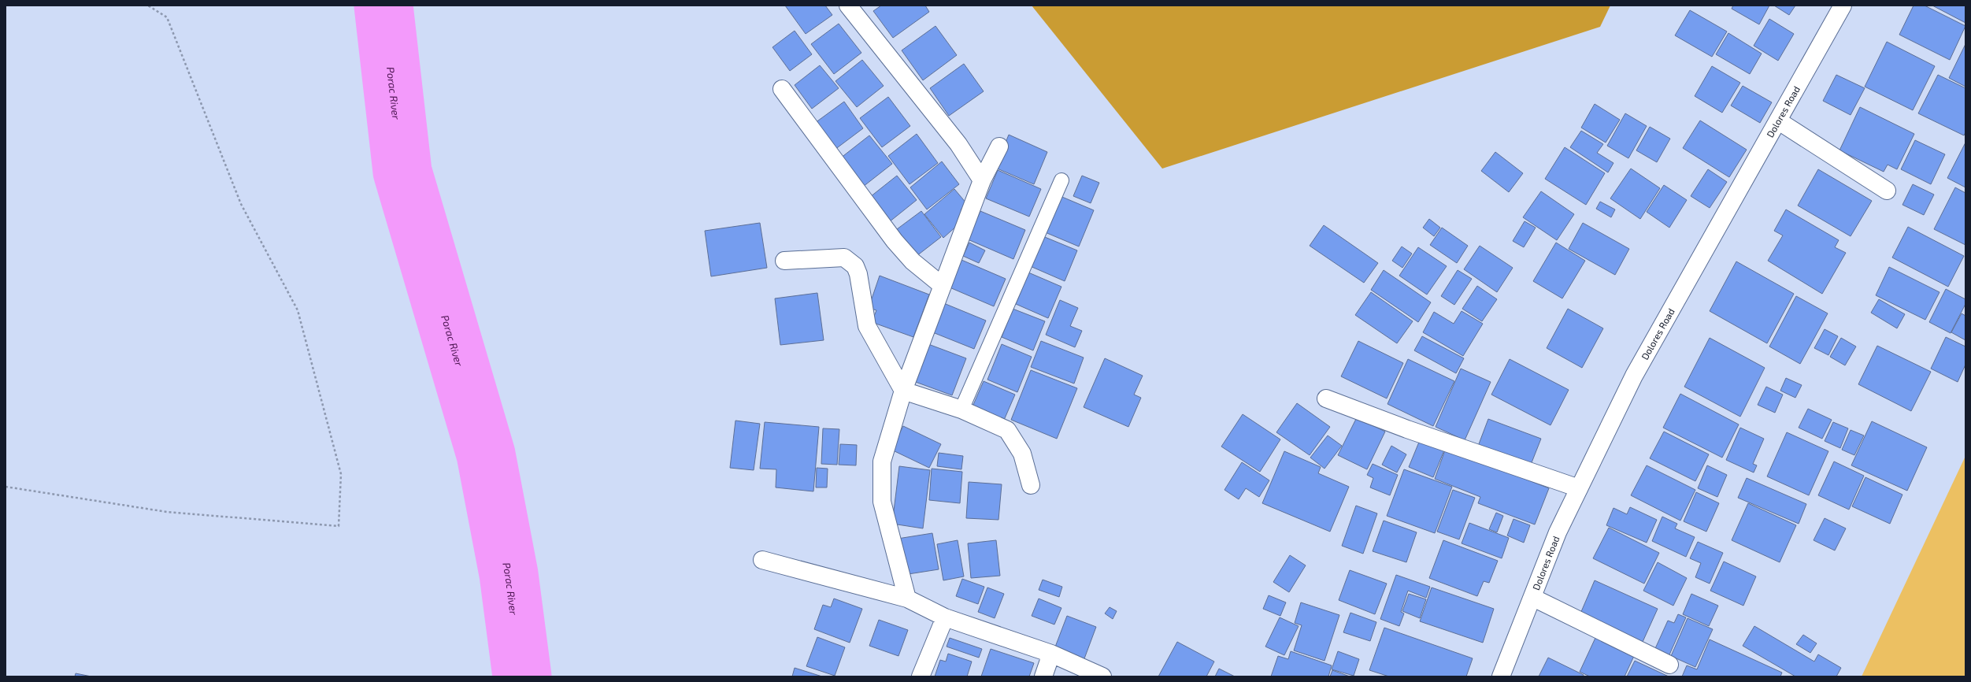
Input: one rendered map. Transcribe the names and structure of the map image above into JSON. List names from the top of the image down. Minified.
{"streets":{"street":["Dolores Road"]},"water":["Porac River"]}
